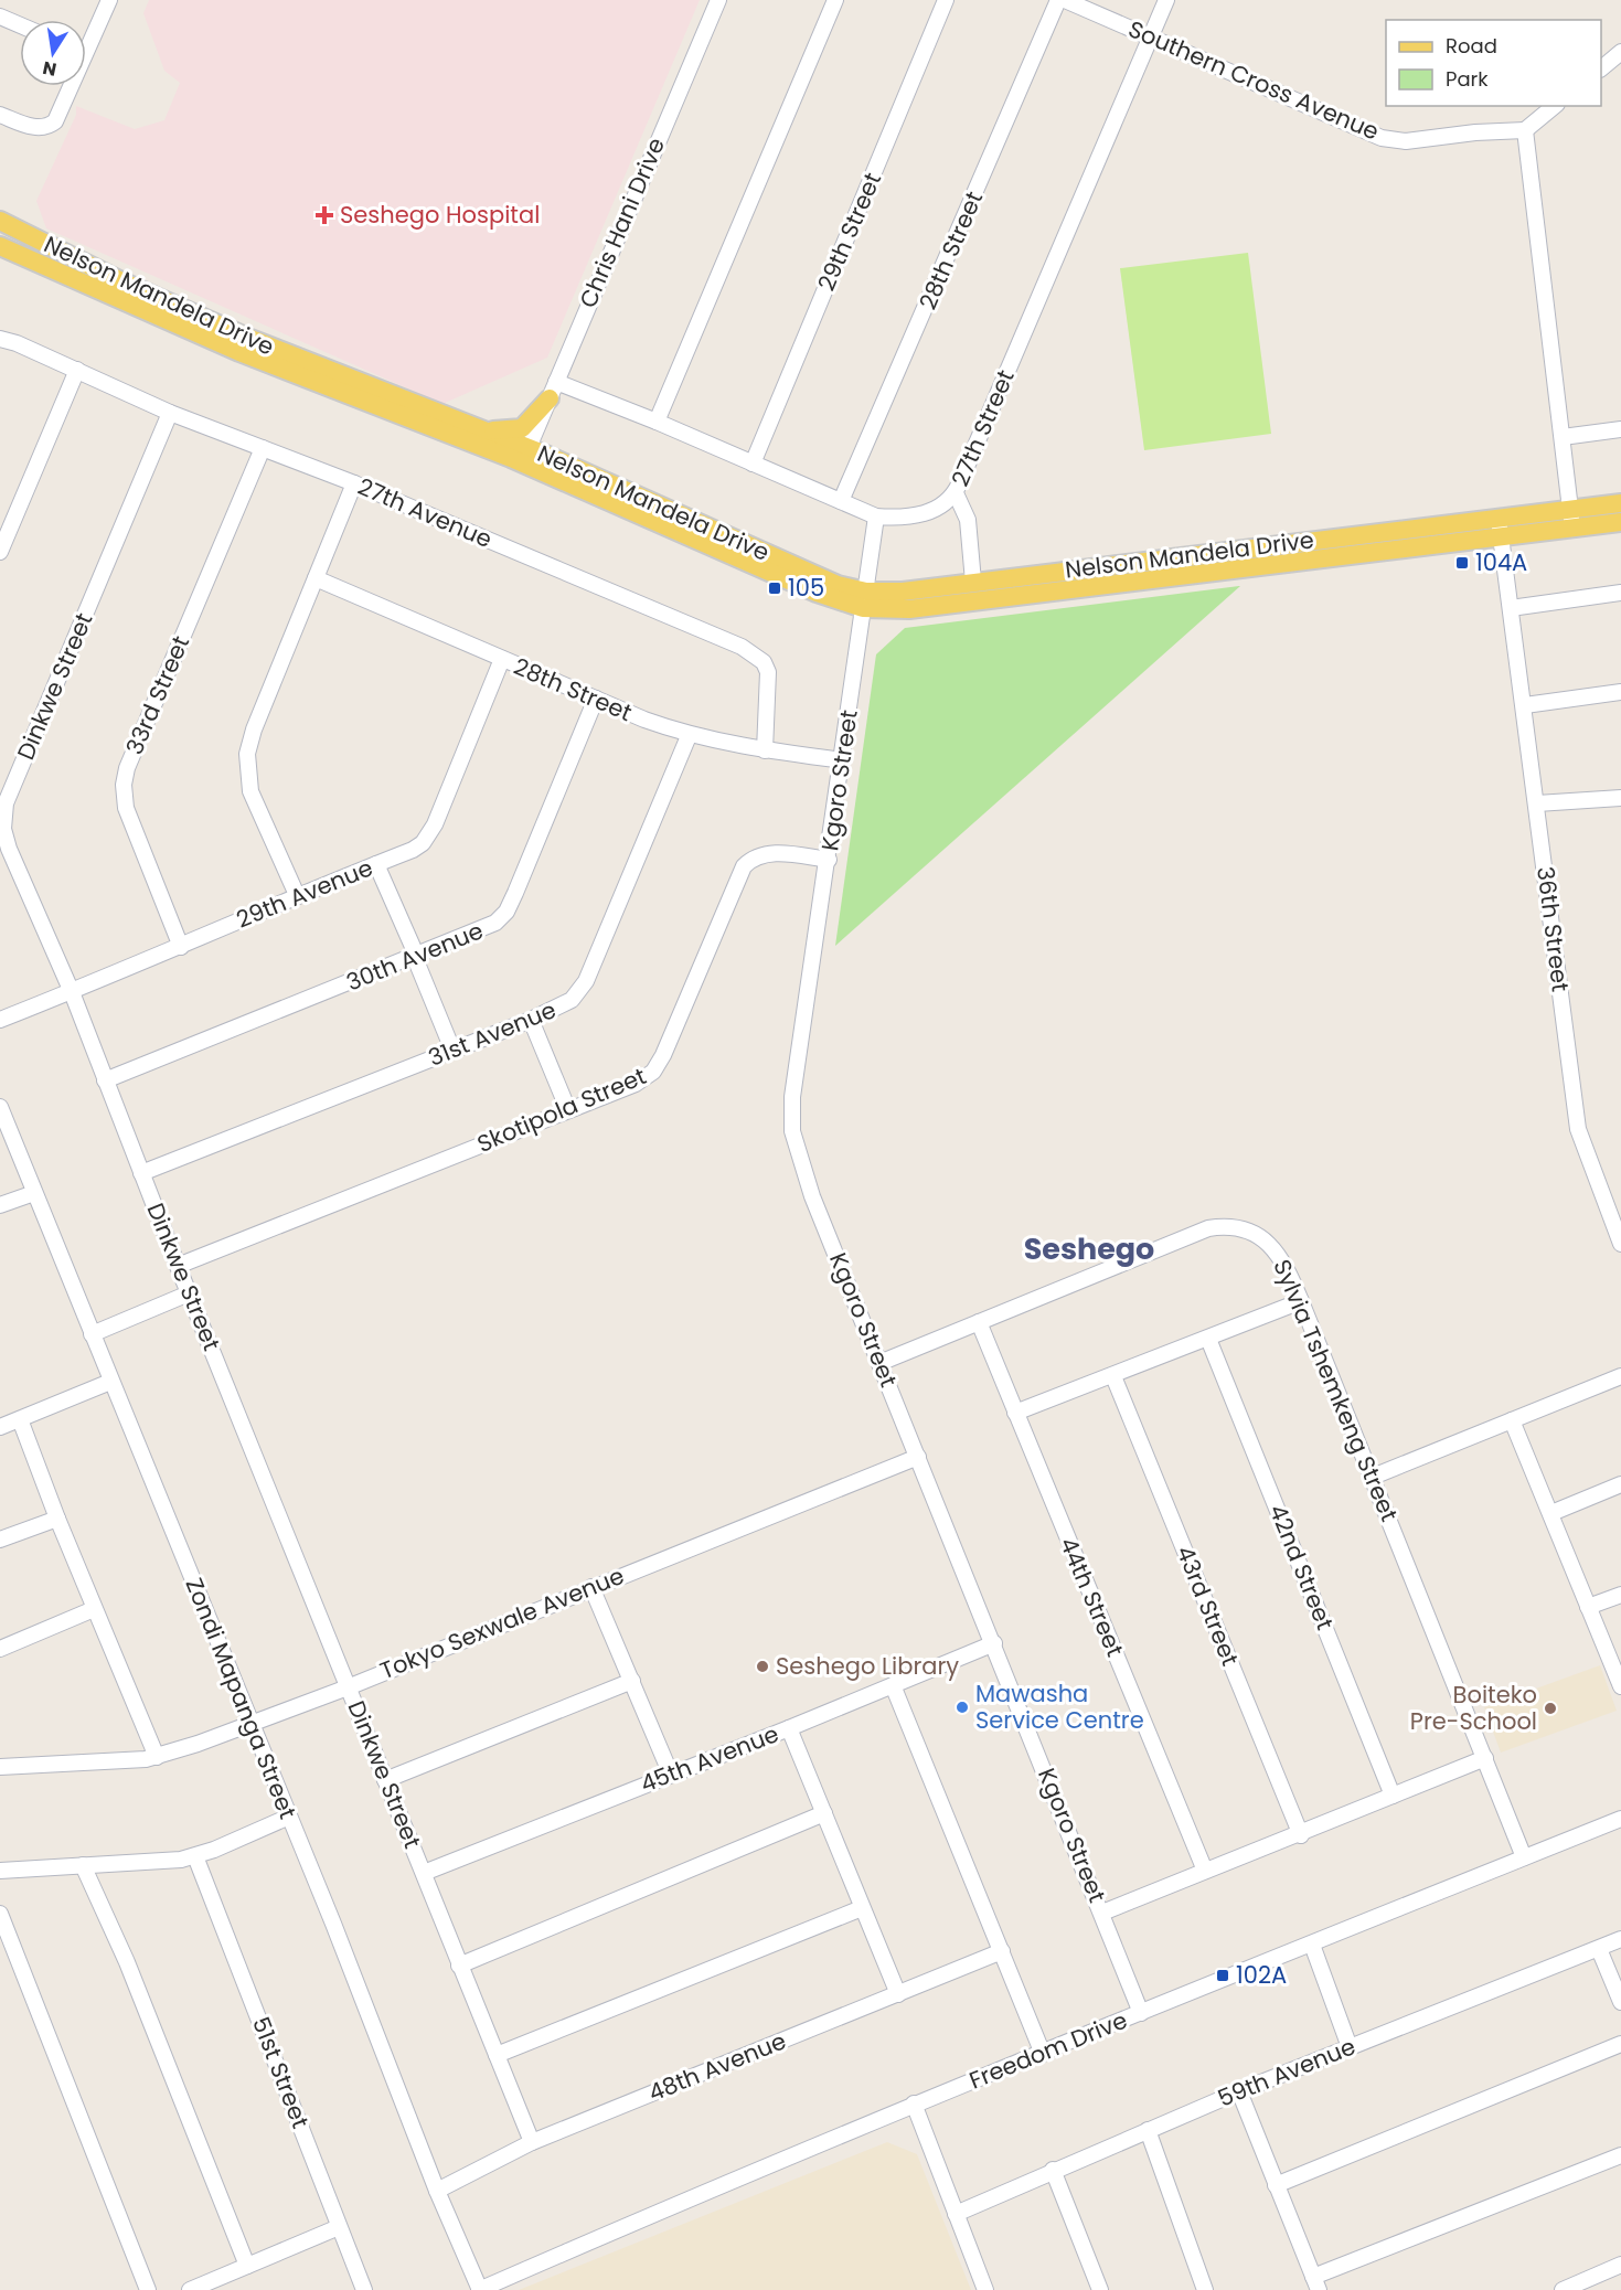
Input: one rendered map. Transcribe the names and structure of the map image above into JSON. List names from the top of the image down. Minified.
{"streets":{"main road":["Nelson Mandela Drive"],"street":["Southern Cross Avenue","Chris Hani Drive","29th Street","28th Street","27th Street","27th Avenue","Dinkwe Street","33rd Street","Kgoro Street","29th Avenue","36th Street","30th Avenue","31st Avenue","Skotipola Street","Sylvia Tshemkeng Street","42nd Street","44th Street","43rd Street","Tokyo Sexwale Avenue","Zondi Mapanga Street","45th Avenue","Freedom Drive","48th Avenue","51st Street","59th Avenue"]},"crossings":[["Southern Cross Avenue","27th Street"],["Chris Hani Drive","Nelson Mandela Drive"],["Chris Hani Drive","27th Street"],["29th Street","27th Street"],["28th Street","27th Street"],["28th Street","27th Avenue"],["28th Street","Kgoro Street"],["28th Street","29th Avenue"],["28th Street","30th Avenue"],["28th Street","31st Avenue"],["Nelson Mandela Drive","Kgoro Street"],["Nelson Mandela Drive","36th Street"],["27th Street","Kgoro Street"],["27th Avenue","Dinkwe Street"],["27th Avenue","33rd Street"],["Dinkwe Street","29th Avenue"],["Dinkwe Street","30th Avenue"],["Dinkwe Street","31st Avenue"],["Dinkwe Street","Skotipola Street"],["Dinkwe Street","Tokyo Sexwale Avenue"],["Dinkwe Street","45th Avenue"],["Dinkwe Street","48th Avenue"],["33rd Street","29th Avenue"],["Kgoro Street","Skotipola Street"],["Kgoro Street","Sylvia Tshemkeng Street"],["Kgoro Street","Tokyo Sexwale Avenue"],["Kgoro Street","45th Avenue"],["Kgoro Street","Freedom Drive"],["Sylvia Tshemkeng Street","44th Street"],["Sylvia Tshemkeng Street","Freedom Drive"],["Tokyo Sexwale Avenue","Zondi Mapanga Street"],["Zondi Mapanga Street","Freedom Drive"],["Zondi Mapanga Street","48th Avenue"]],"districts":["Seshego"],"places":{"health":["Seshego Hospital"],"transit":["104A","105","102A"],"other":["Seshego Library","Mawasha Service Centre","Boiteko Pre-School"]},"legend":["Road","Park"],"north":"bottom"}
